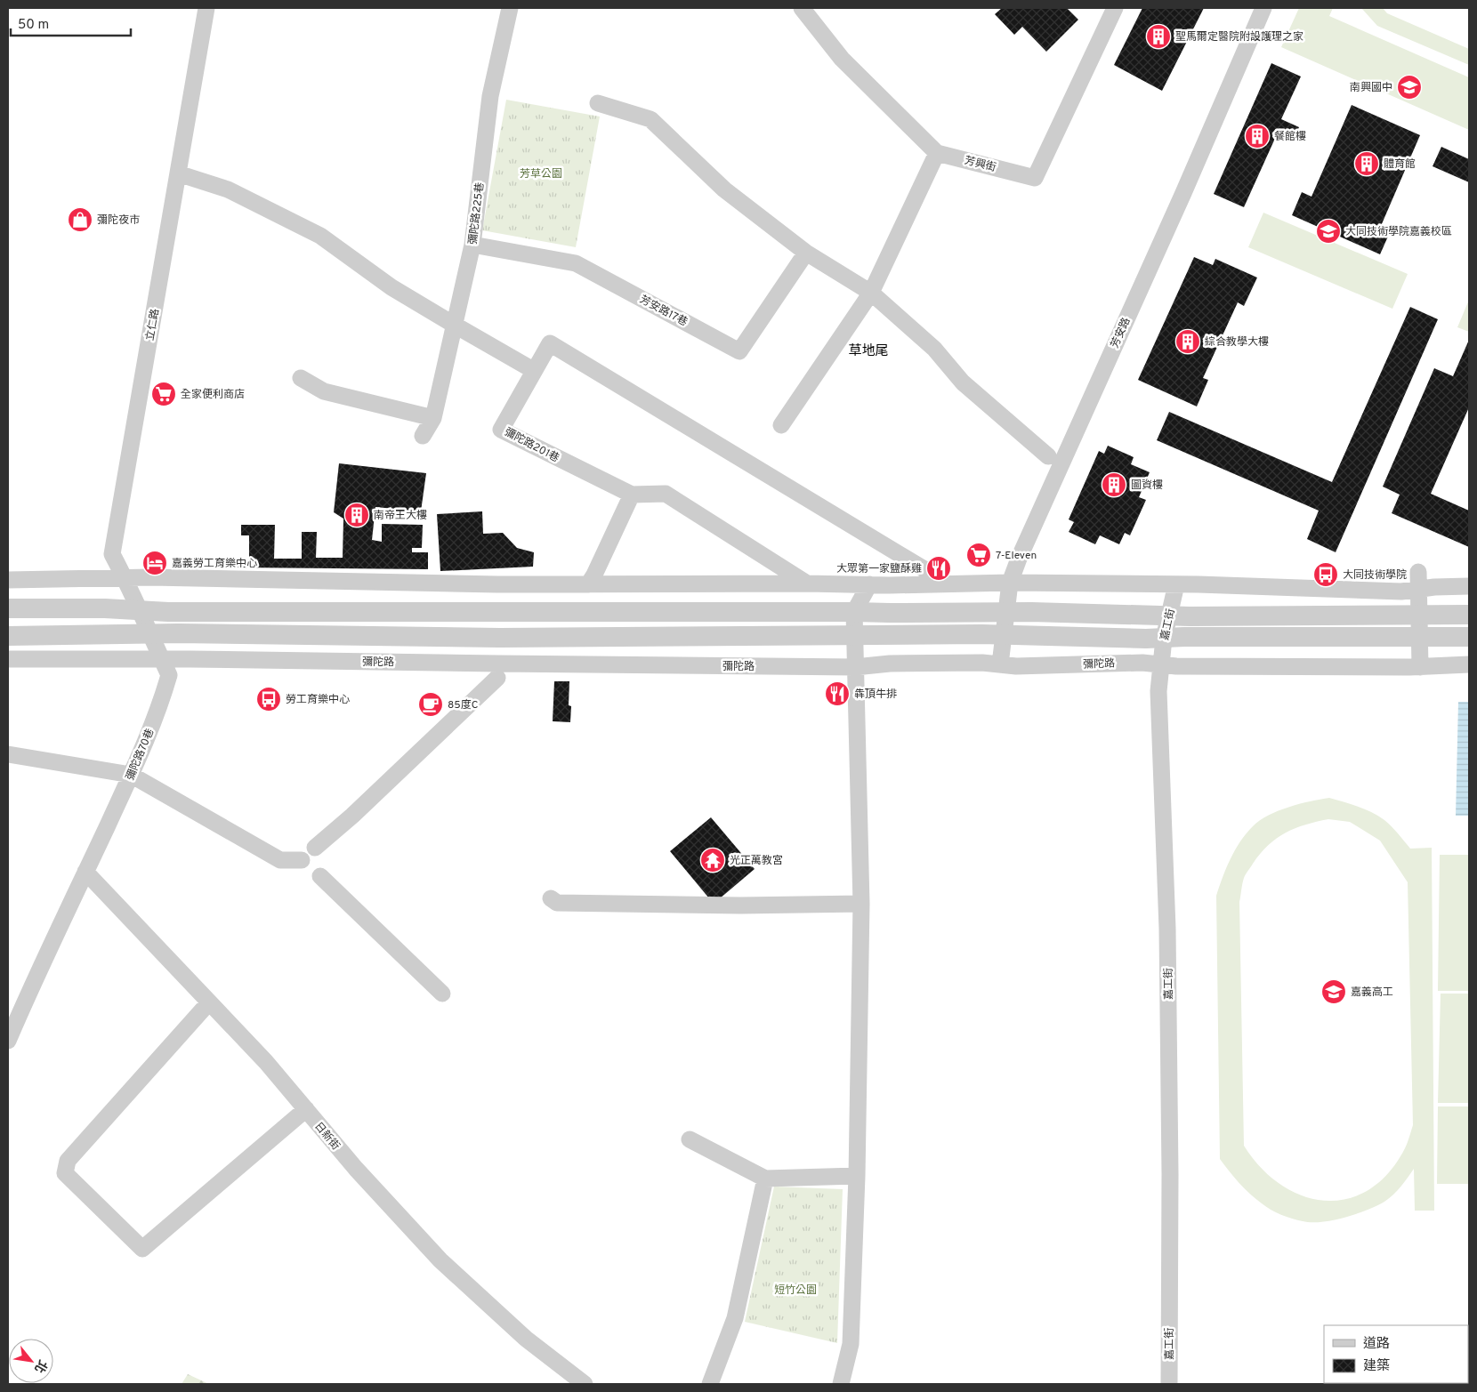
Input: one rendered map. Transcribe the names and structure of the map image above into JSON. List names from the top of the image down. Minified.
{"streets":{"street":["芳興街","彌陀路225巷","芳安路17巷","立仁路","芳安路","彌陀路201巷","嘉工街","彌陀路","彌陀路70巷","日新街"]},"crossings":[["彌陀路225巷","芳安路17巷"],["立仁路","彌陀路70巷"],["芳安路","彌陀路"],["嘉工街","彌陀路"],["彌陀路","彌陀路70巷"],["彌陀路70巷","日新街"]],"districts":["草地尾"],"parks":["芳草公園","短竹公園"],"places":{"building":["聖馬爾定醫院附設護理之家","餐館樓","體育館","綜合教學大樓","圖資樓","南帝王大樓"],"school or university":["南興國中","大同技術學院嘉義校區","嘉義高工"],"shop":["彌陀夜市"],"supermarket":["全家便利商店","7-Eleven"],"hotel":["嘉義勞工育樂中心"],"restaurant":["大眾第一家鹽酥雞","犇頂牛排"],"bus stop":["大同技術學院","勞工育樂中心"],"cafe":["85度C"],"temple":["光正萬教宮"]},"legend":["道路","建築"],"scale_bar":"50 m","north":"bottom right"}
